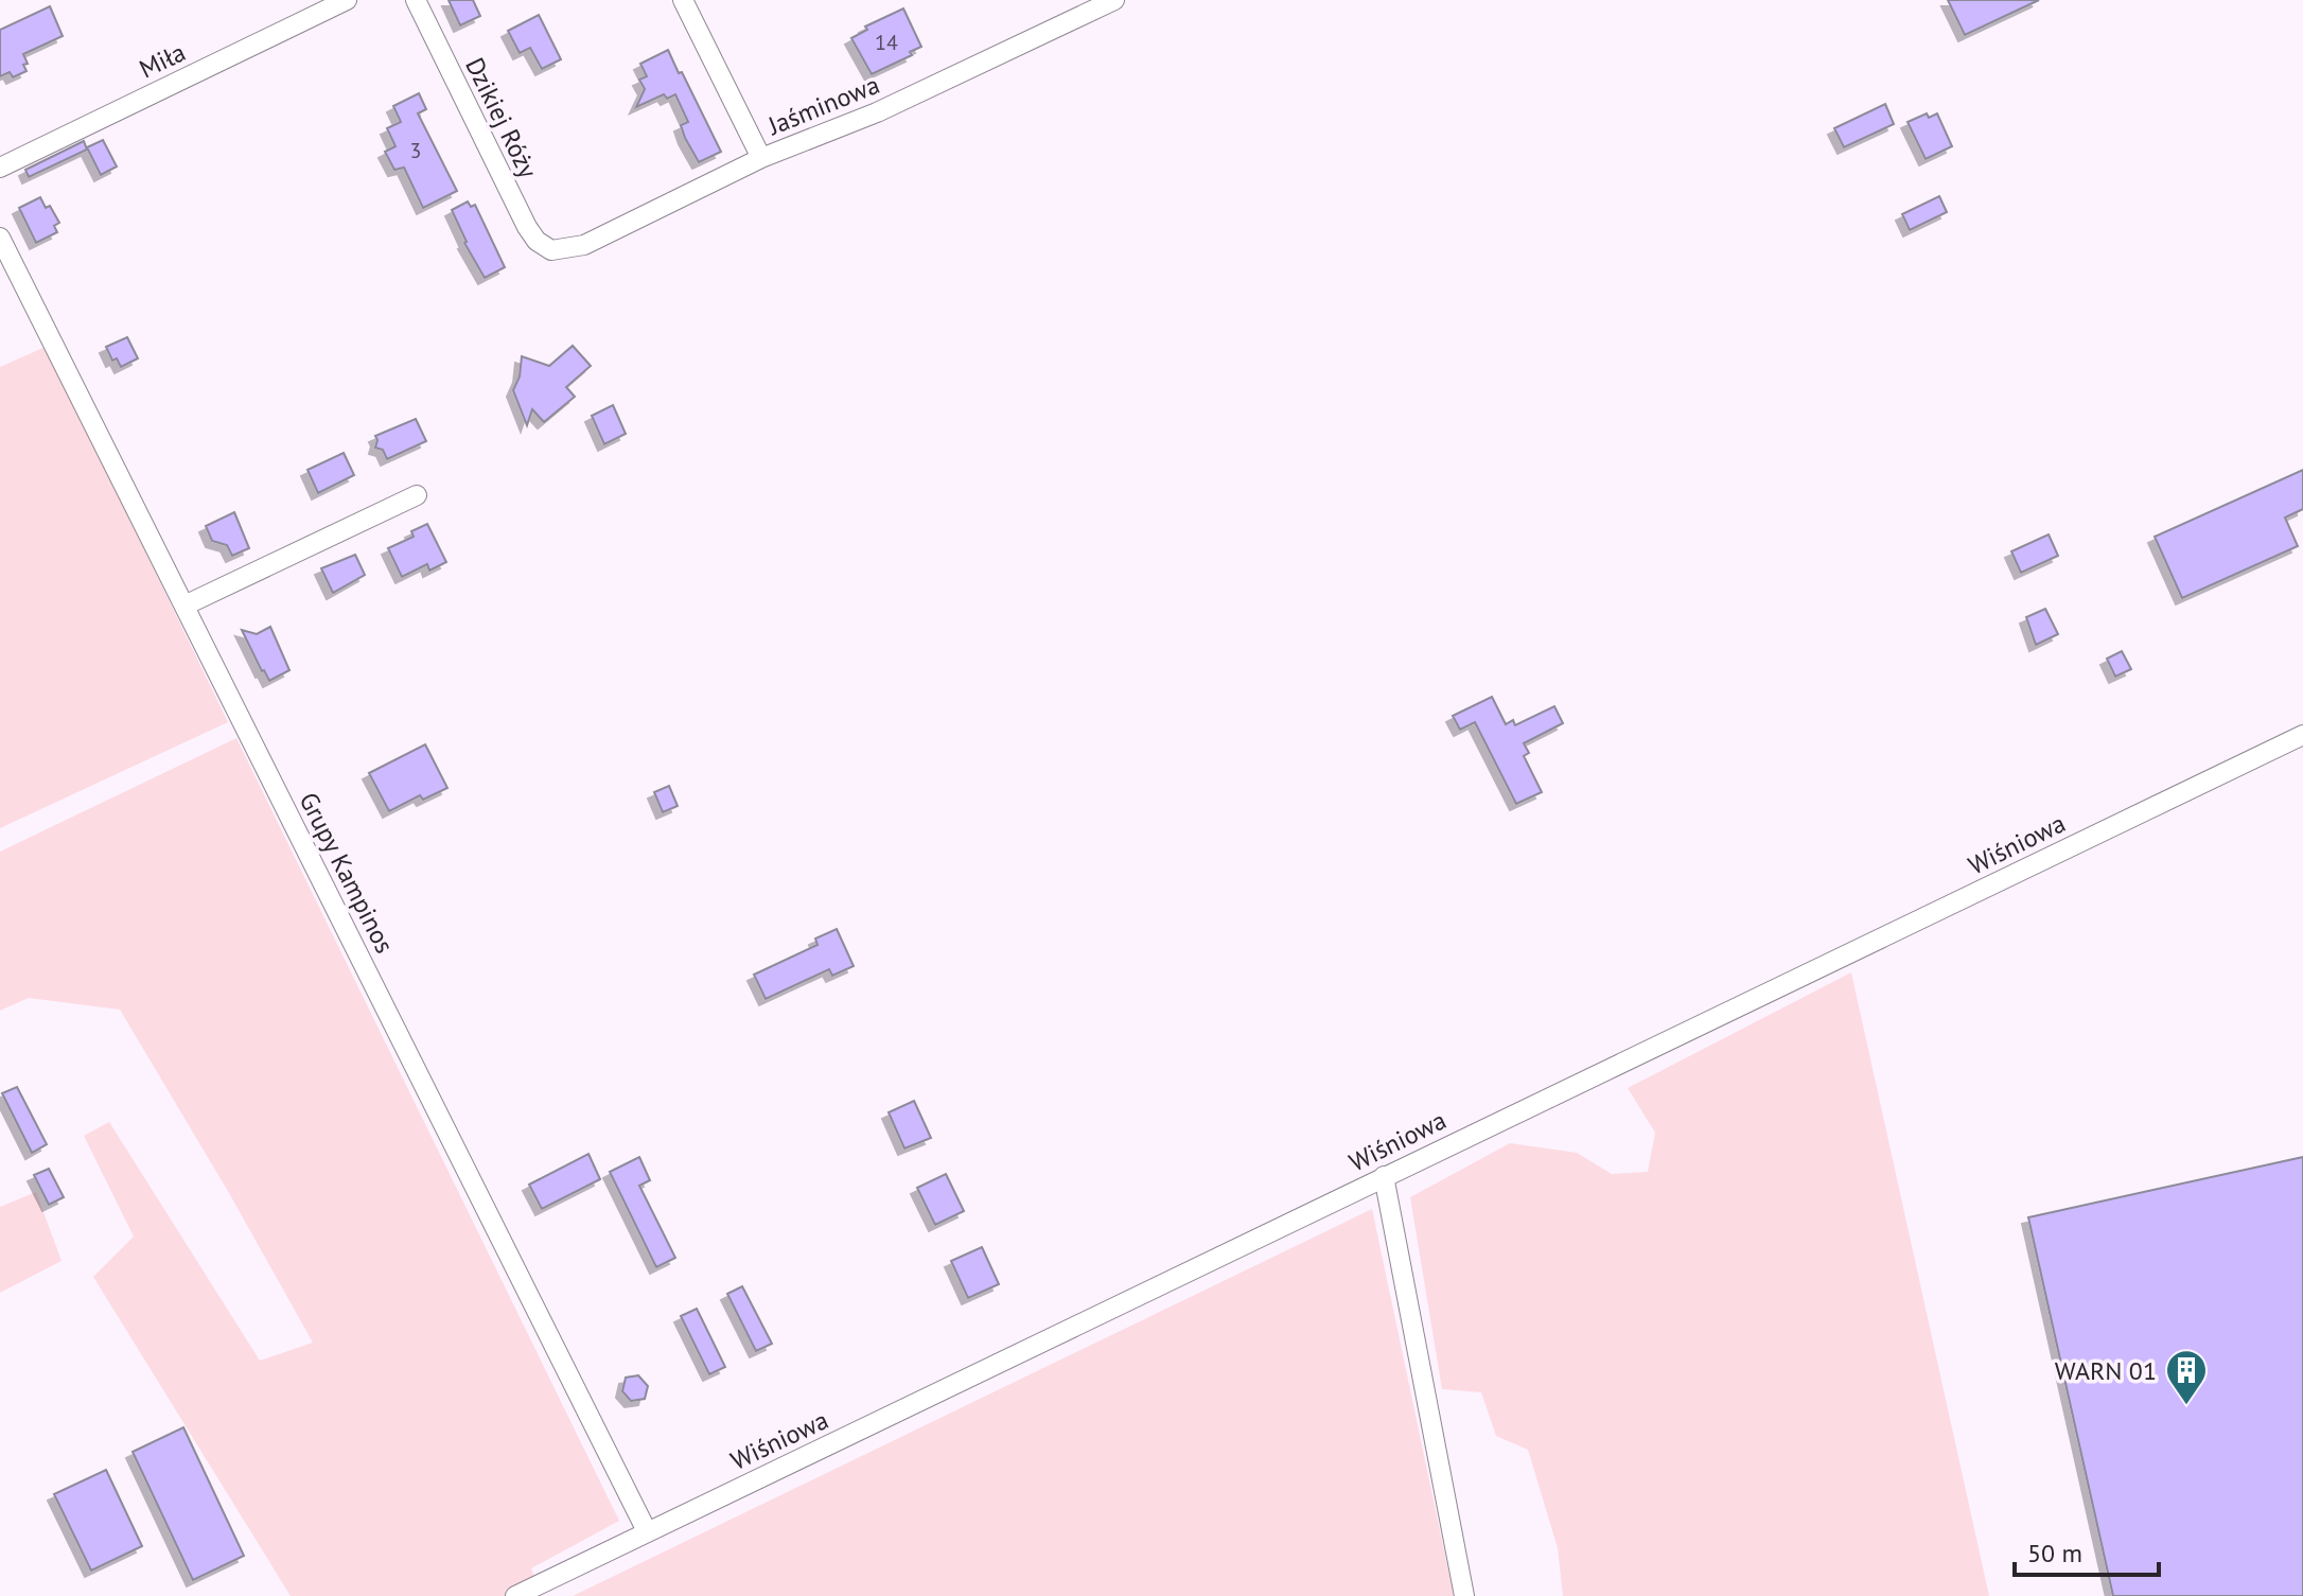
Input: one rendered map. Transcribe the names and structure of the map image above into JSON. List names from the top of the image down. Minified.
{"streets":{"street":["Miła","Jaśminowa","Dzikiej Róży","Wiśniowa","Grupy Kampinos"]},"crossings":[["Jaśminowa","Dzikiej Róży"],["Wiśniowa","Grupy Kampinos"]],"places":{"building":["WARN 01"]},"house_numbers":["14","3"],"scale_bar":"50 m"}
